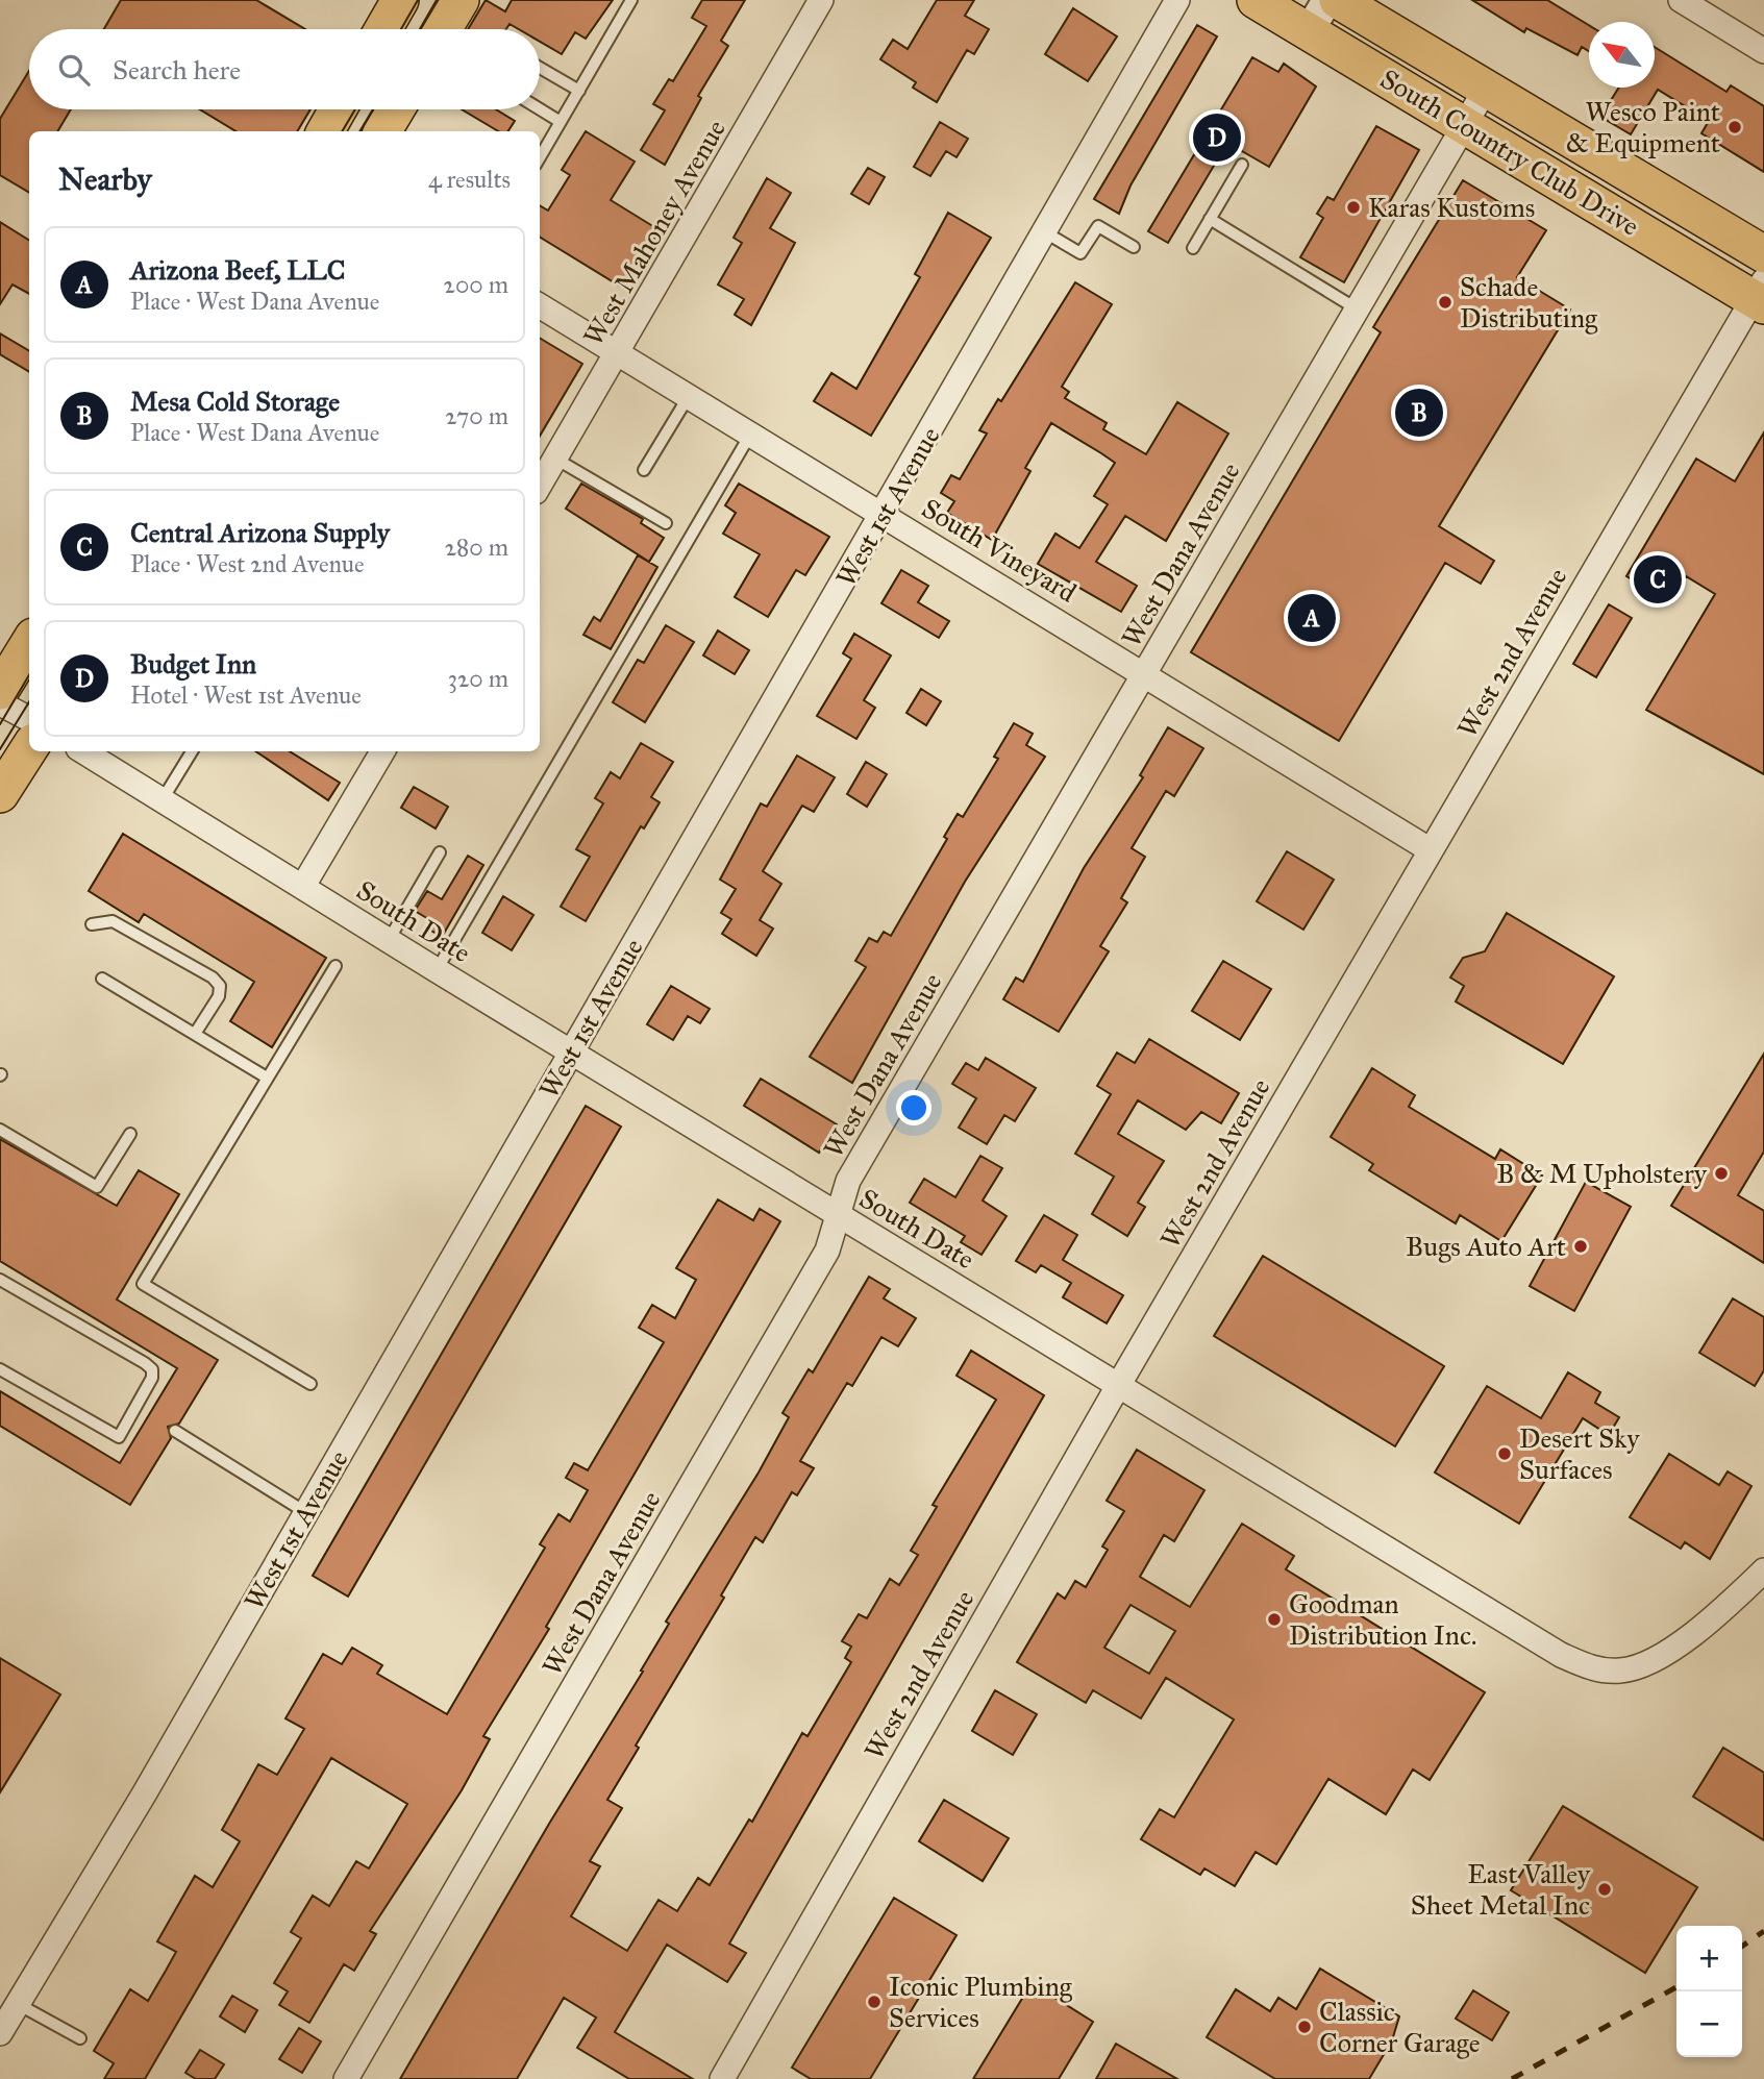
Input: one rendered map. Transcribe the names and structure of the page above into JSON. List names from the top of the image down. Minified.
{"streets":{"main road":["South Country Club Drive"],"street":["West Mahoney Avenue","West 1st Avenue","South Vineyard","West Dana Avenue","West 2nd Avenue","South Date"]},"crossings":[["South Country Club Drive","West Dana Avenue"],["South Country Club Drive","West 2nd Avenue"],["West Mahoney Avenue","South Vineyard"],["West 1st Avenue","South Vineyard"],["West 1st Avenue","South Date"],["South Vineyard","West Dana Avenue"],["South Vineyard","West 2nd Avenue"],["West Dana Avenue","South Date"],["West 2nd Avenue","South Date"]],"places":["Wesco Paint & Equipment","Karas Kustoms","Schade Distributing","B & M Upholstery","Bugs Auto Art","Desert Sky Surfaces","Goodman Distribution Inc.","East Valley Sheet Metal Inc","Iconic Plumbing Services","Classic Corner Garage"],"north":"top left","page":{"search":"Search here","pins":["D","B","C","A"],"heading":["Nearby","4 results"],"list":[{"mark":"A","name":"Arizona Beef, LLC","note":"Place · West Dana Avenue","value":"200 m"},{"mark":"B","name":"Mesa Cold Storage","note":"Place · West Dana Avenue","value":"270 m"},{"mark":"C","name":"Central Arizona Supply","note":"Place · West 2nd Avenue","value":"280 m"},{"mark":"D","name":"Budget Inn","note":"Hotel · West 1st Avenue","value":"320 m"}],"map_buttons":["+","−"]}}
